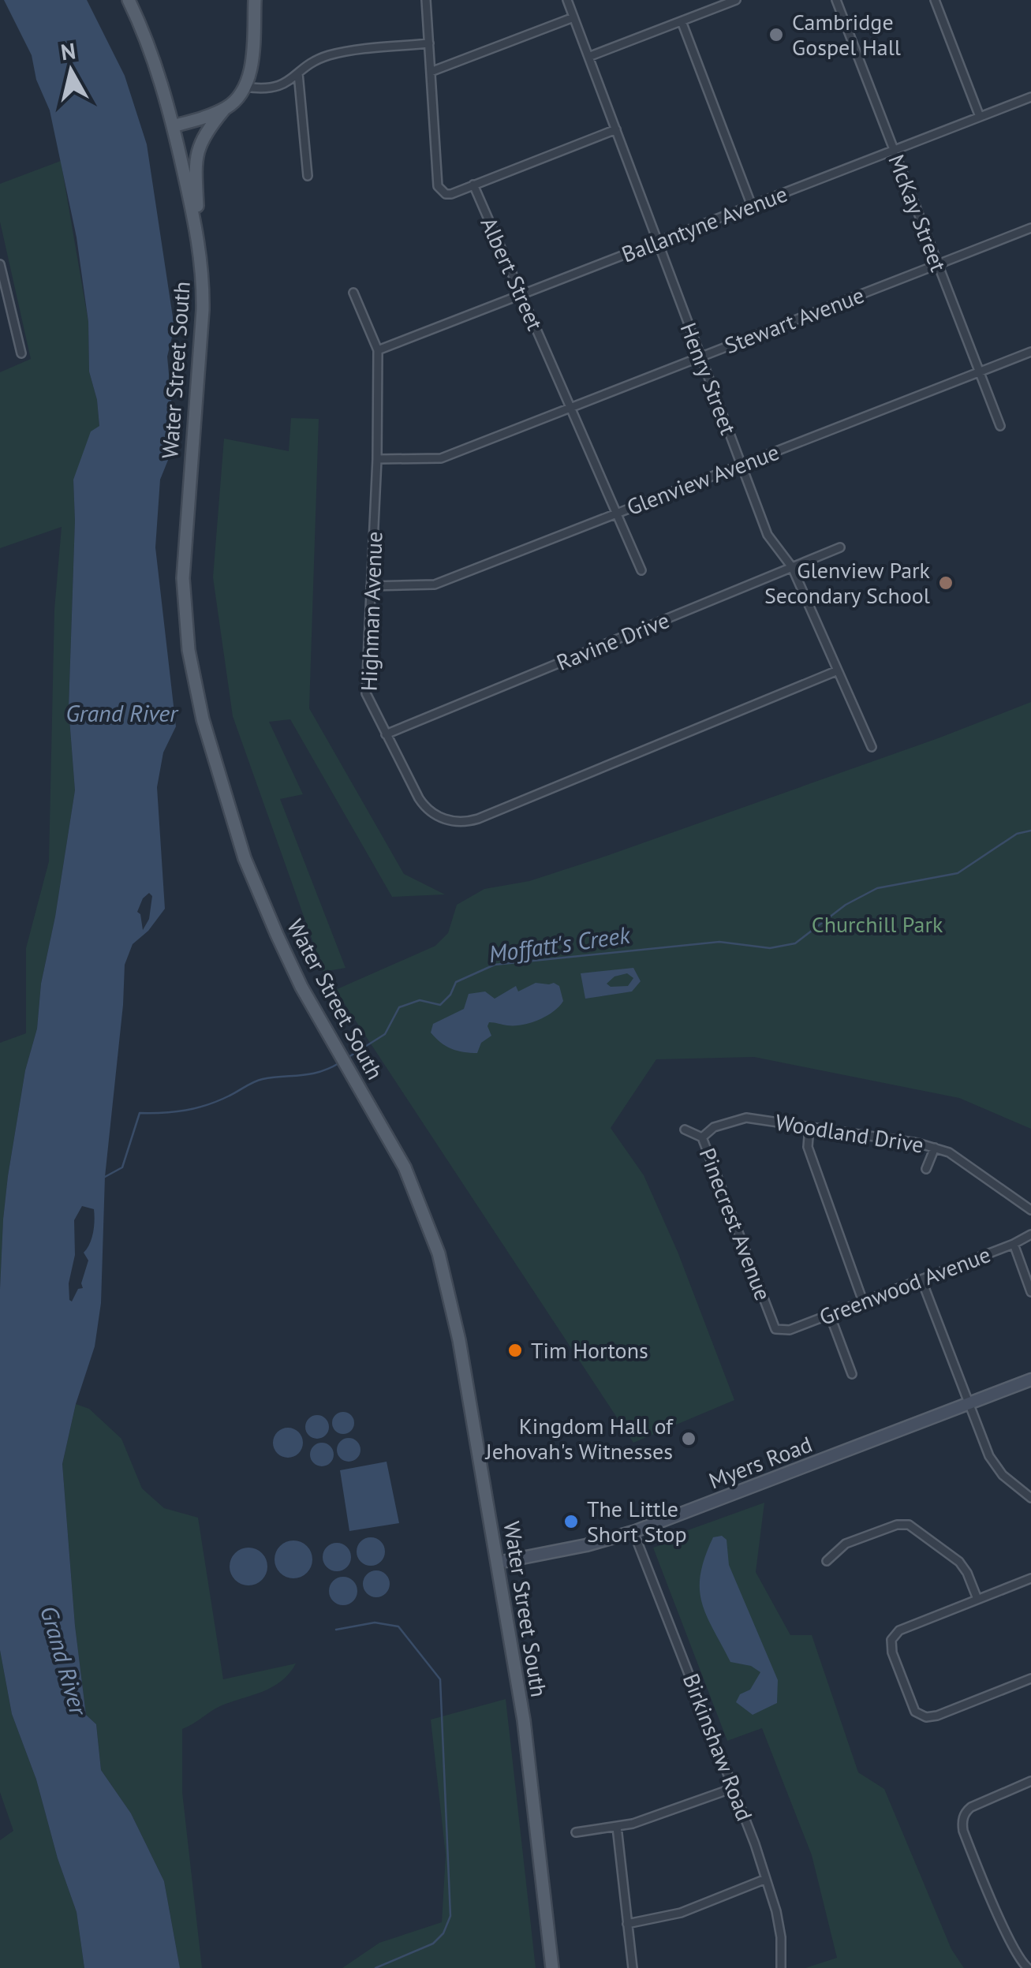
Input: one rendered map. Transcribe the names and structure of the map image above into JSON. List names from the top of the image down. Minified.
{"streets":{"main road":["Water Street South","Myers Road"],"street":["McKay Street","Ballantyne Avenue","Albert Street","Stewart Avenue","Henry Street","Glenview Avenue","Highman Avenue","Ravine Drive","Woodland Drive","Pinecrest Avenue","Greenwood Avenue","Birkinshaw Road"]},"crossings":[["McKay Street","Ballantyne Avenue"],["McKay Street","Stewart Avenue"],["McKay Street","Glenview Avenue"],["Ballantyne Avenue","Albert Street"],["Ballantyne Avenue","Henry Street"],["Ballantyne Avenue","Highman Avenue"],["Albert Street","Stewart Avenue"],["Albert Street","Glenview Avenue"],["Stewart Avenue","Henry Street"],["Stewart Avenue","Highman Avenue"],["Water Street South","Myers Road"],["Henry Street","Glenview Avenue"],["Henry Street","Highman Avenue"],["Henry Street","Ravine Drive"],["Glenview Avenue","Highman Avenue"],["Highman Avenue","Ravine Drive"],["Woodland Drive","Pinecrest Avenue"],["Pinecrest Avenue","Greenwood Avenue"],["Myers Road","Birkinshaw Road"]],"water":["Grand River","Moffatt's Creek"],"parks":["Churchill Park"],"places":["Cambridge Gospel Hall","Glenview Park Secondary School","Tim Hortons","Kingdom Hall of Jehovah's Witnesses","The Little Short Stop"],"north":"top"}
